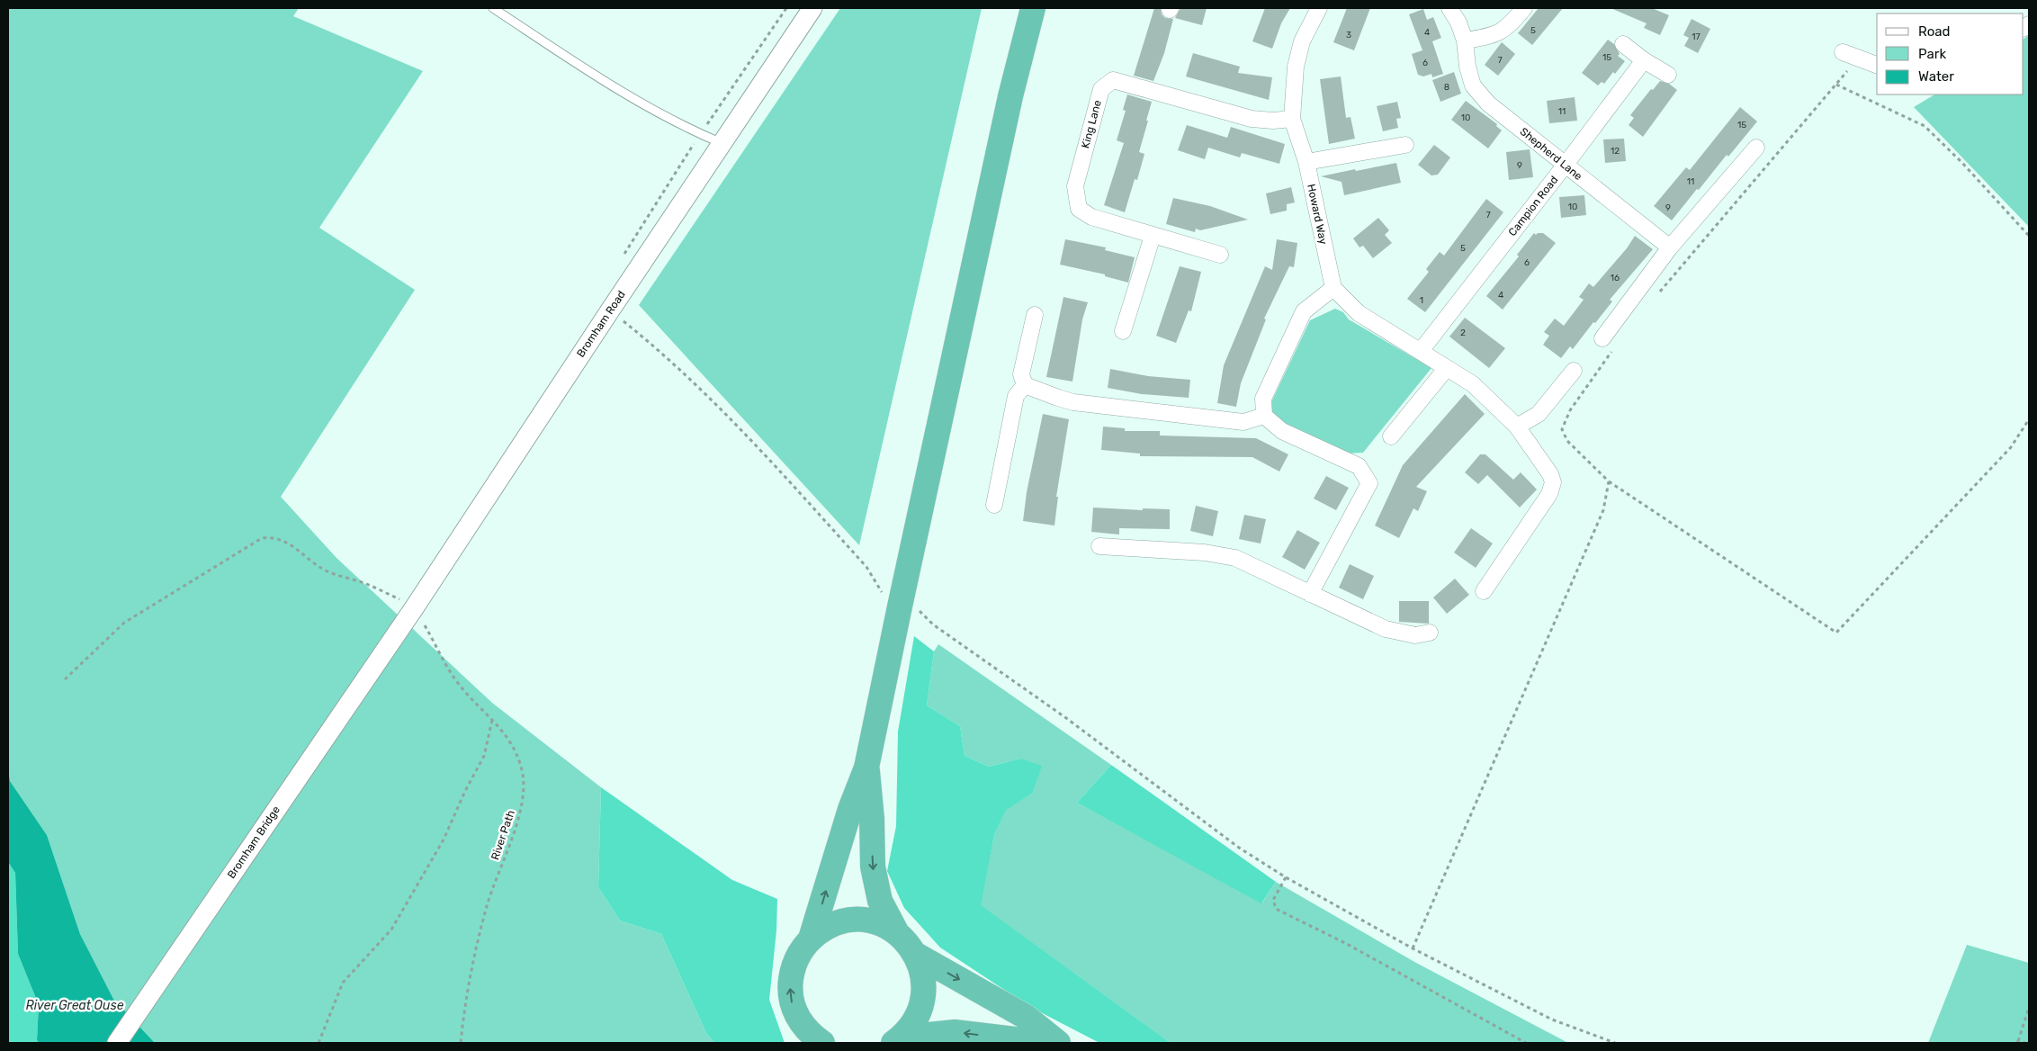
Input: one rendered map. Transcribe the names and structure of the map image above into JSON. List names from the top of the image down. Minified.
{"streets":{"street":["King Lane","Shepherd Lane","Campion Road","Howard Way","Bromham Road","Bromham Bridge"],"path":["River Path"]},"crossings":[["King Lane","Howard Way"],["Shepherd Lane","Campion Road"],["Bromham Road","River Path"],["Bromham Road","Bromham Bridge"]],"water":["River Great Ouse"],"house_numbers":["5","4","3","17","15","7","6","8","11","10","15","12","9","11","10","9","7","5","6","16","4","1","2"],"legend":["Road","Park","Water"]}
